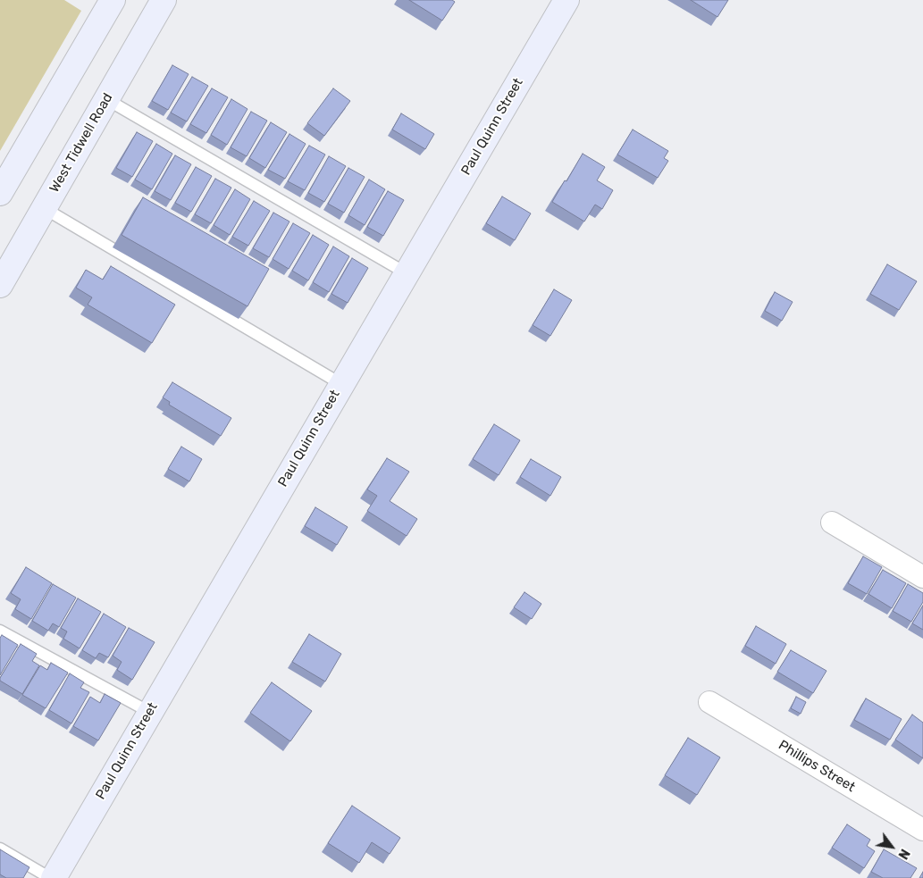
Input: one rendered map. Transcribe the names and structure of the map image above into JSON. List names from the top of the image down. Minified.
{"streets":{"street":["Paul Quinn Street","West Tidwell Road","Phillips Street"]},"north":"bottom right"}
